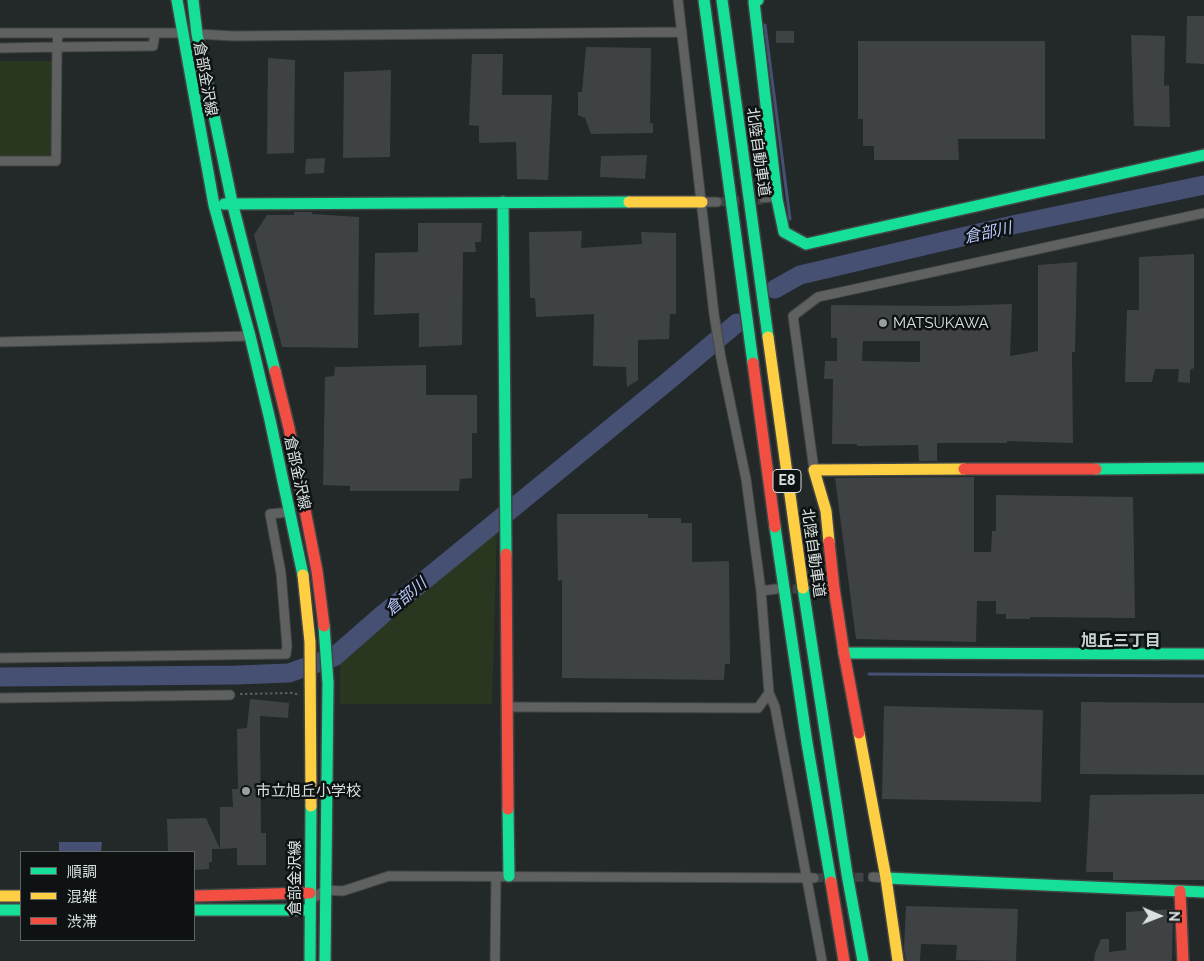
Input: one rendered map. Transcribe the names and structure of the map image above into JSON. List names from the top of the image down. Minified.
{"streets":{"main road":["倉部金沢線","北陸自動車道","E8"]},"districts":["旭丘三丁目"],"water":["倉部川"],"places":["MATSUKAWA","市立旭丘小学校"],"legend":["順調","混雑","渋滞"],"north":"right"}
